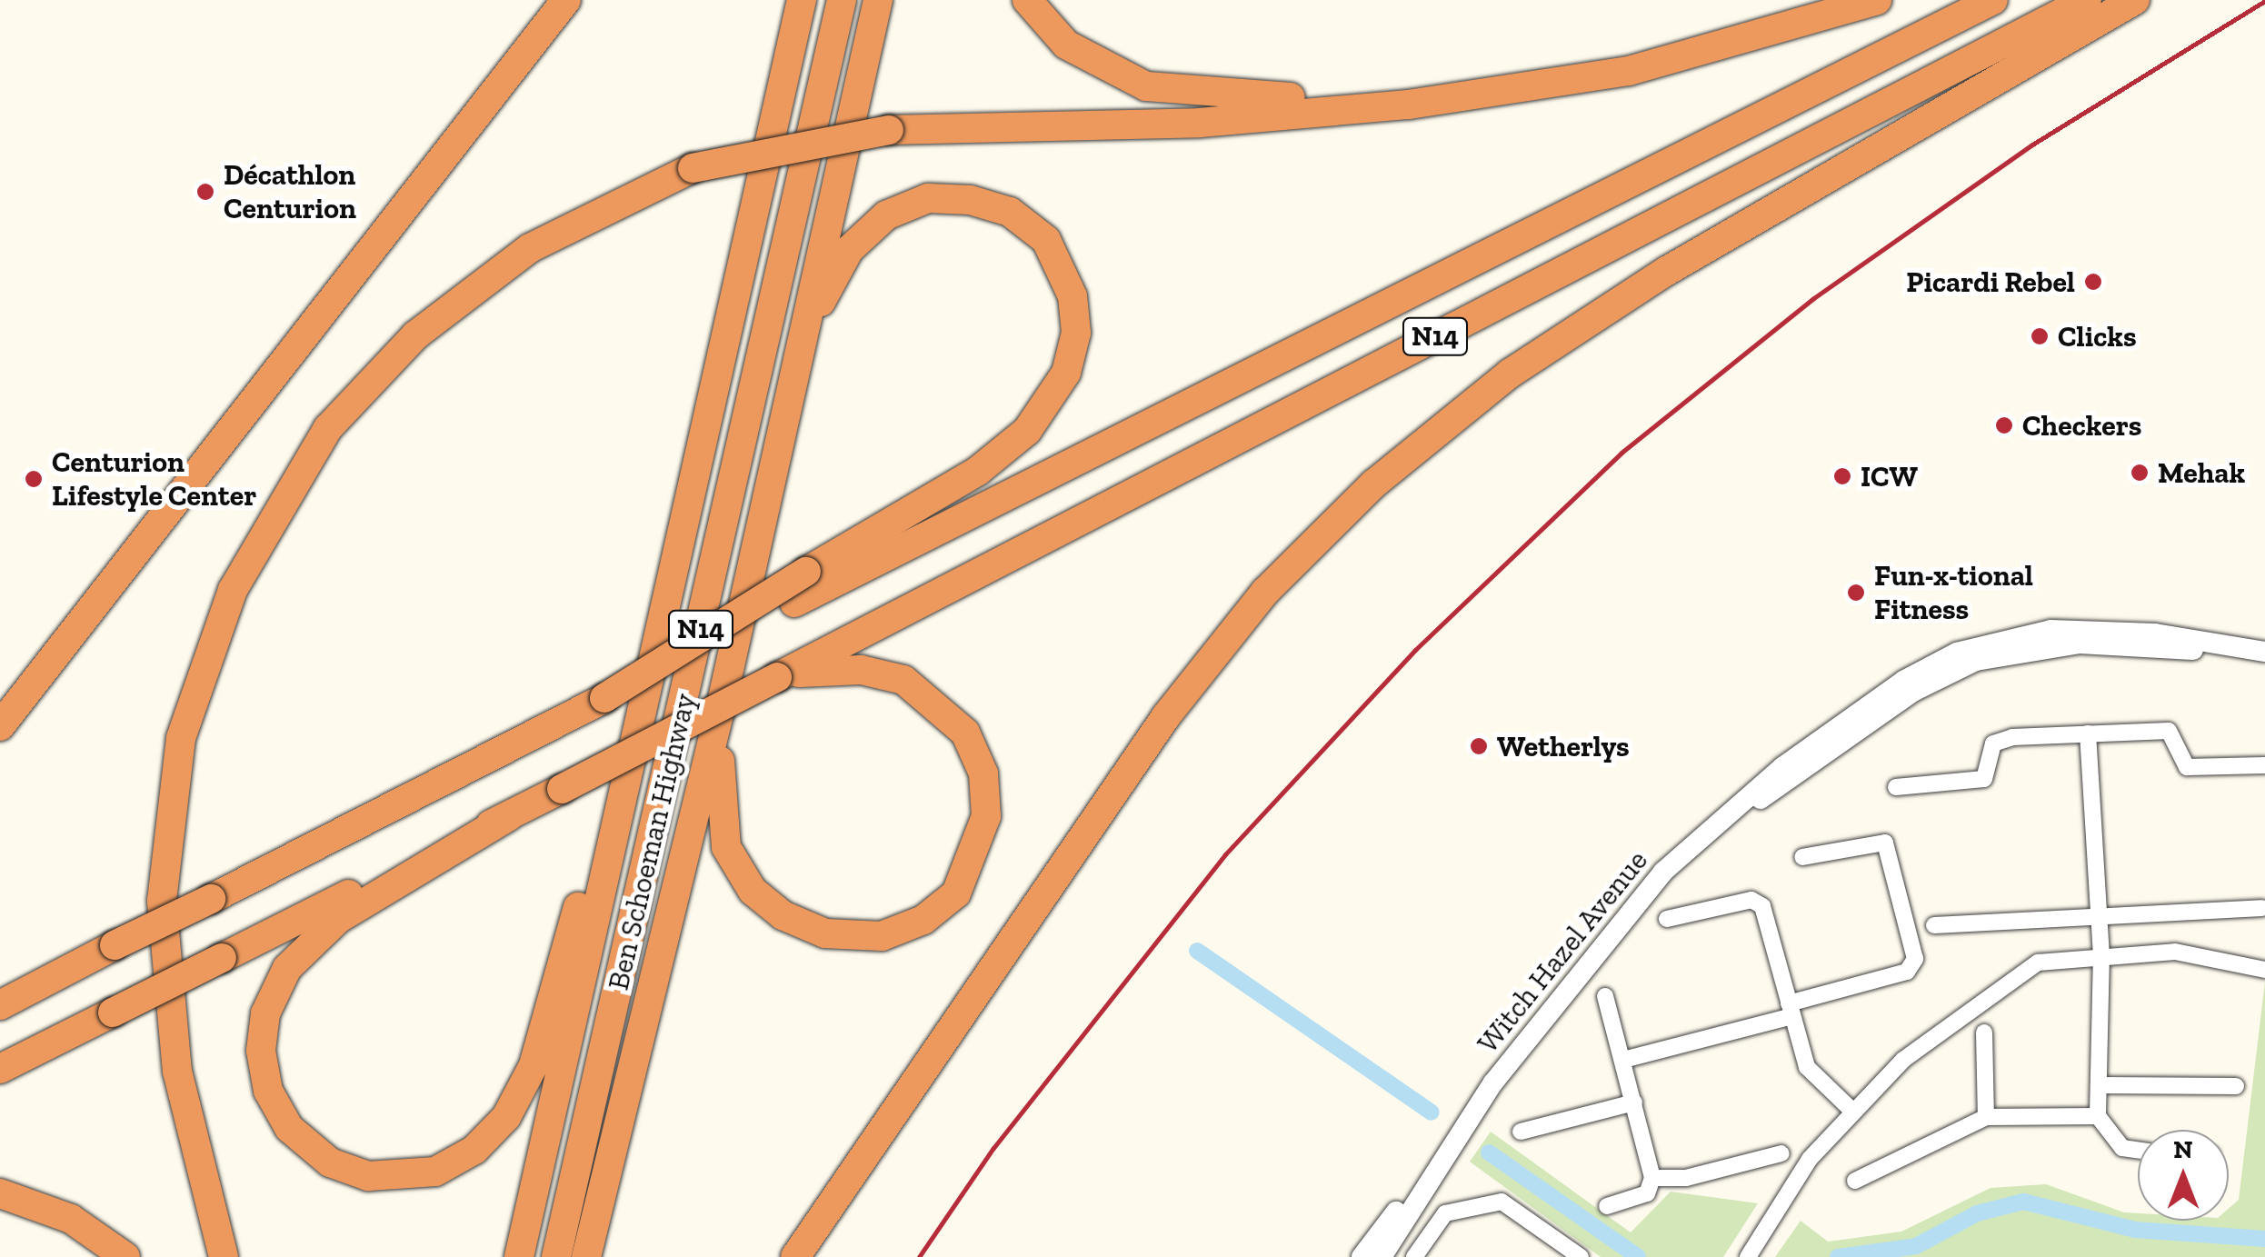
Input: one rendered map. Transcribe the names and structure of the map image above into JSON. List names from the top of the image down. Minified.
{"streets":{"highway":["N14","Ben Schoeman Highway"],"street":["Witch Hazel Avenue"]},"places":["Décathlon Centurion","Picardi Rebel","Clicks","Checkers","Mehak","ICW","Centurion Lifestyle Center","Fun-x-tional Fitness","Wetherlys"],"north":"top"}
